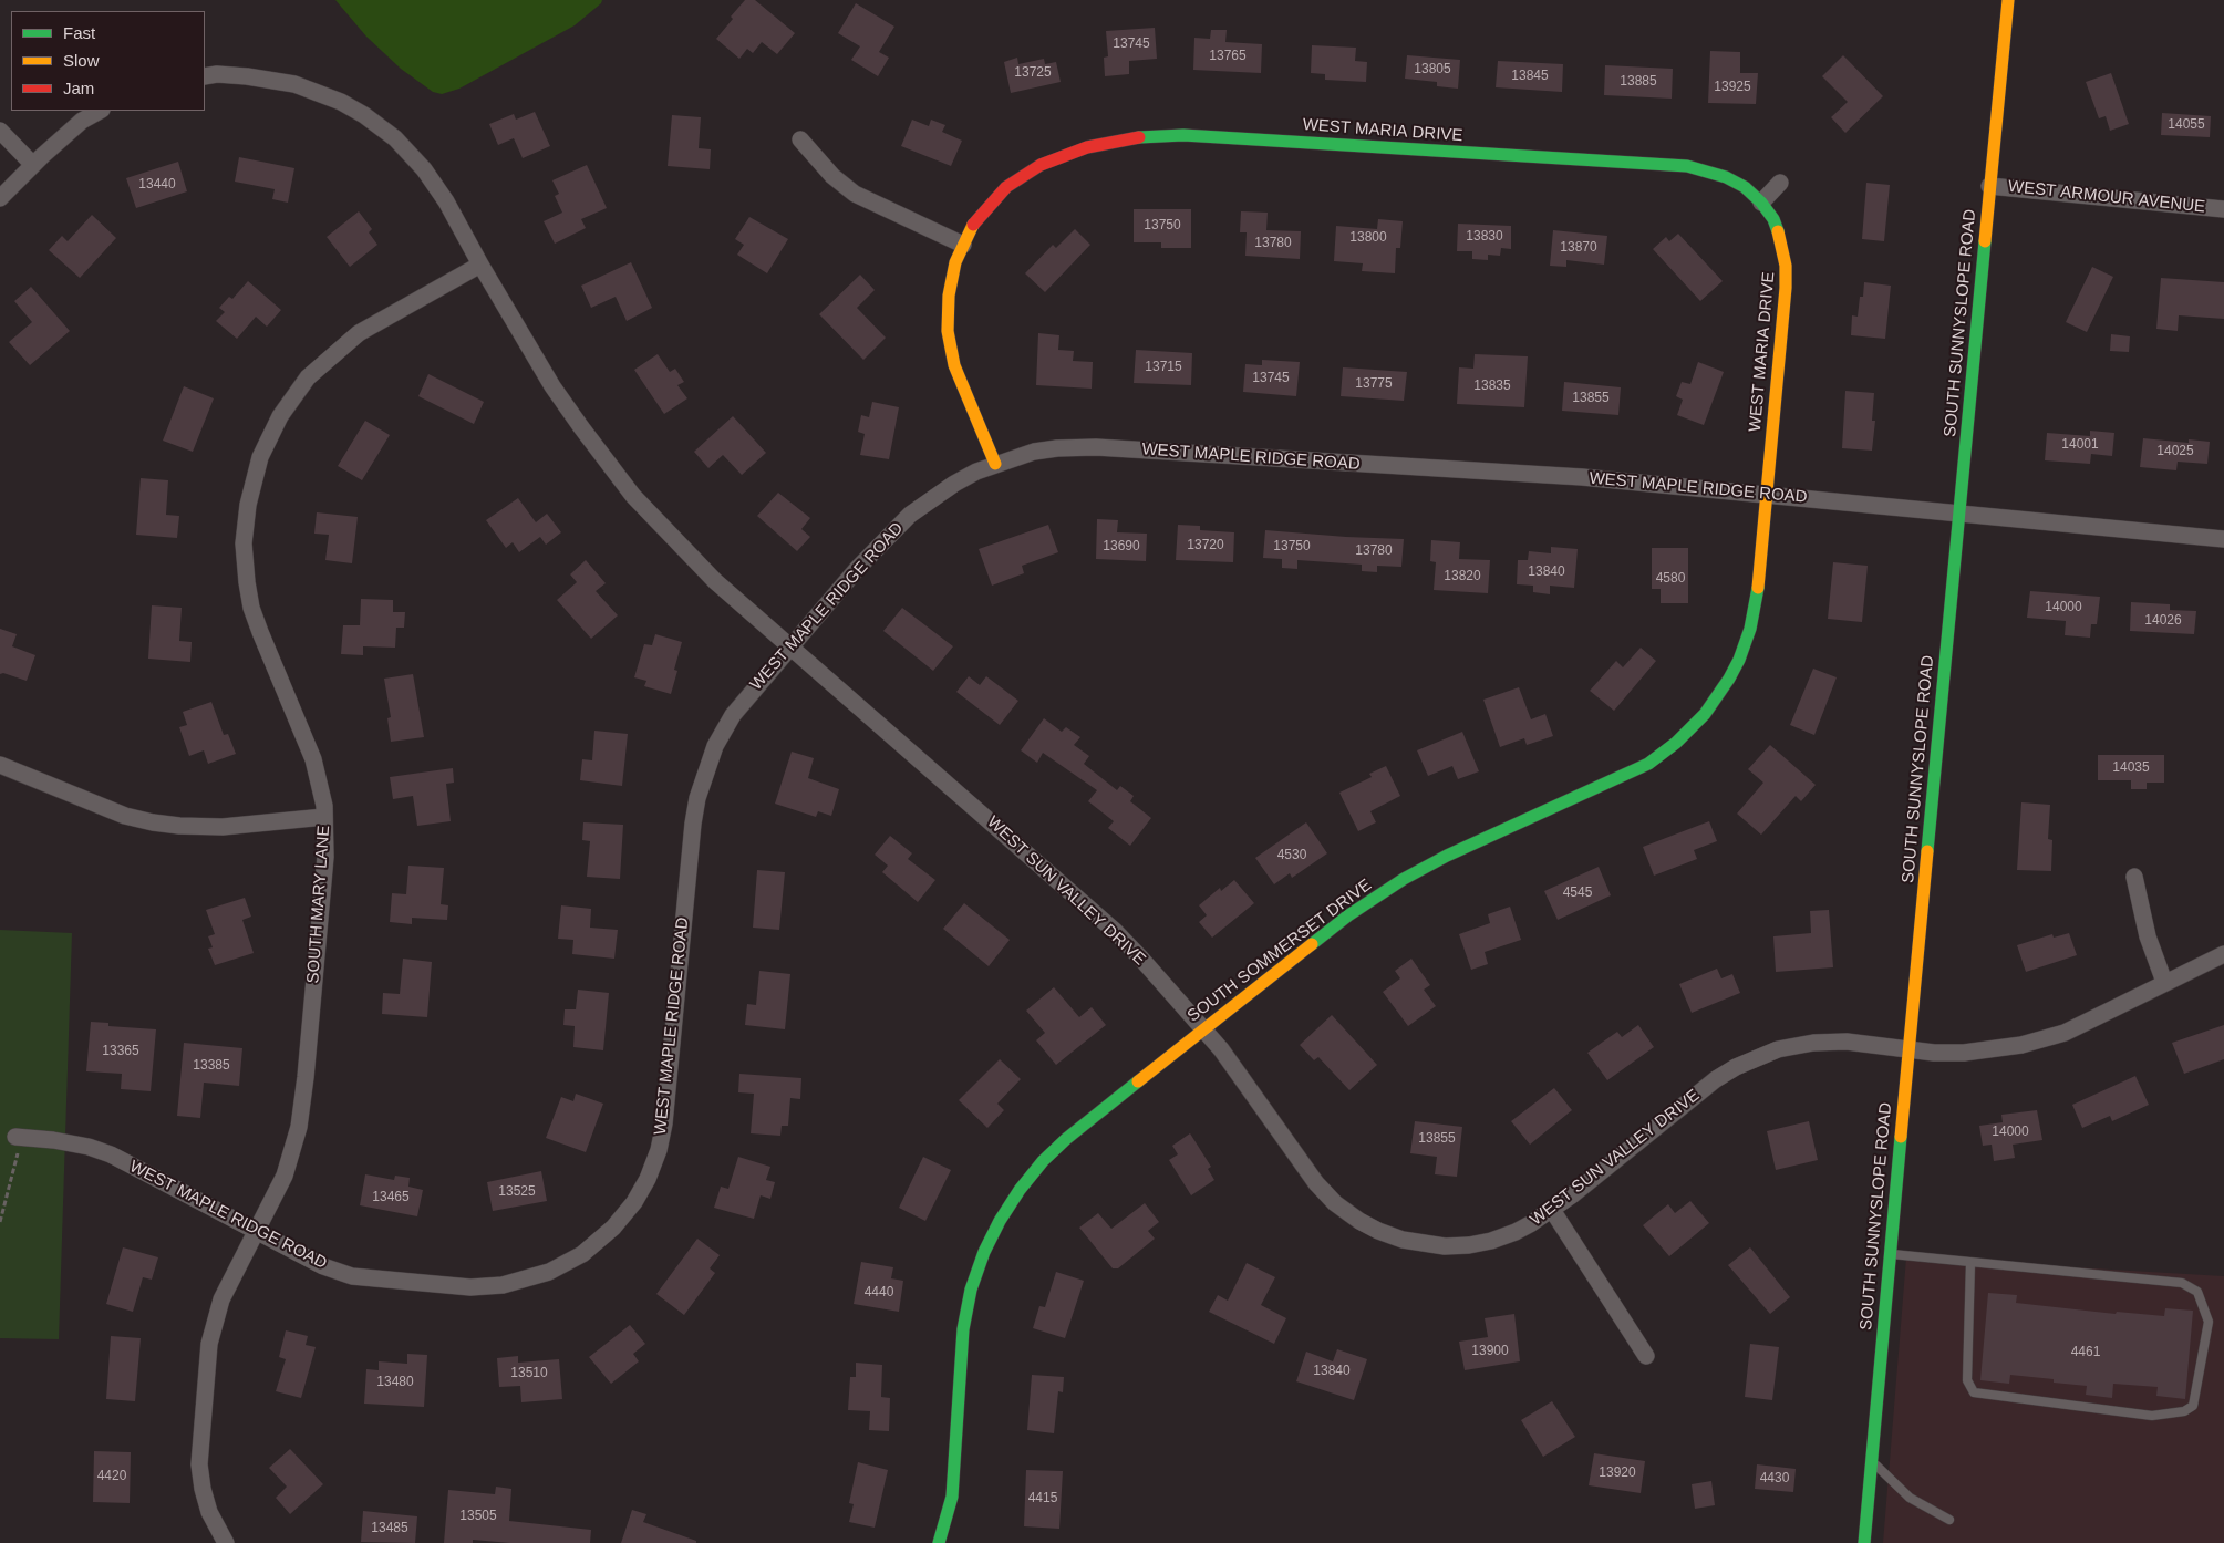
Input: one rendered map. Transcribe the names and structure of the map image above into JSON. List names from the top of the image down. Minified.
{"streets":{"street":["WEST MARIA DRIVE","WEST ARMOUR AVENUE","SOUTH SUNNYSLOPE ROAD","WEST MAPLE RIDGE ROAD","WEST SUN VALLEY DRIVE","SOUTH MARY LANE","SOUTH SOMMERSET DRIVE"]},"crossings":[["WEST MARIA DRIVE","WEST MAPLE RIDGE ROAD"],["WEST MARIA DRIVE","SOUTH SOMMERSET DRIVE"],["WEST ARMOUR AVENUE","SOUTH SUNNYSLOPE ROAD"],["SOUTH SUNNYSLOPE ROAD","WEST MAPLE RIDGE ROAD"],["SOUTH SUNNYSLOPE ROAD","WEST SUN VALLEY DRIVE"],["WEST MAPLE RIDGE ROAD","WEST SUN VALLEY DRIVE"],["WEST MAPLE RIDGE ROAD","SOUTH MARY LANE"],["WEST MAPLE RIDGE ROAD","SOUTH SOMMERSET DRIVE"],["WEST SUN VALLEY DRIVE","SOUTH MARY LANE"],["WEST SUN VALLEY DRIVE","SOUTH SOMMERSET DRIVE"]],"house_numbers":["13745","13765","13805","13725","13845","13885","13925","14055","13440","13750","13830","13800","13780","13870","13715","13745","13775","13835","13855","14001","14025","13720","13690","13750","13780","13840","13820","4580","14000","14026","14035","4530","4545","13365","13385","14000","13855","13525","13465","4440","13900","4461","13840","13510","13480","13920","4420","4430","4415","13505","13485"],"legend":["Fast","Slow","Jam"]}
